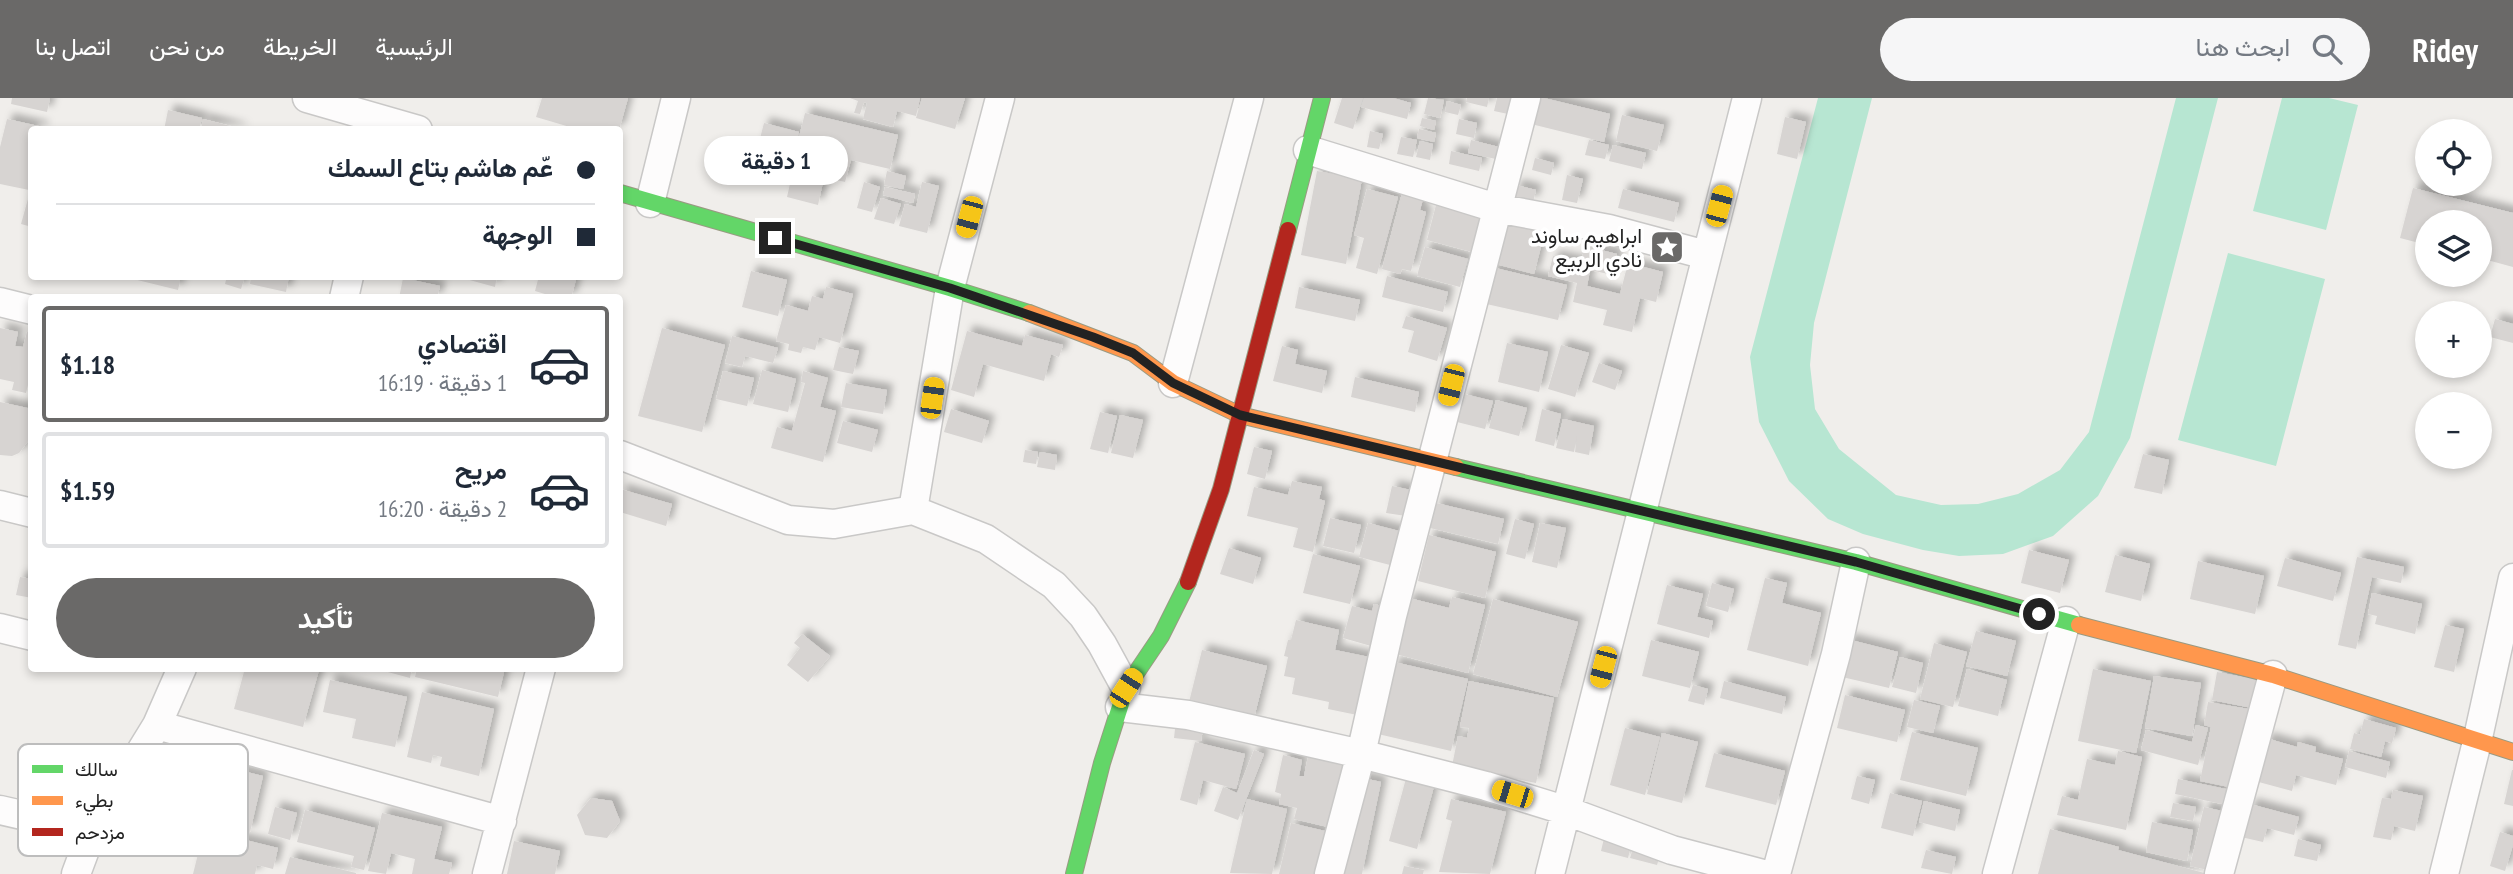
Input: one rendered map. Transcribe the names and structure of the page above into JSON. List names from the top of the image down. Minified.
{"places":{"place":["ابراهيم ساوند نادي الربيع"]},"legend":["سالك","بطيء","مزدحم"],"page":{"header":"Ridey","search":"ابحث هنا","nav":["الرئيسية","الخريطة","من نحن","اتصل بنا"],"map_buttons":["+","−"],"banner":["عّم هاشم بتاع السمك","الوجهة"],"bubble":"1 دقيقة","list":[{"name":"اقتصادي","note":"1 دقيقة · 16:19","value":"$1.18"},{"name":"مريح","note":"2 دقيقة · 16:20","value":"$1.59"}],"buttons":"تأكيد"}}
